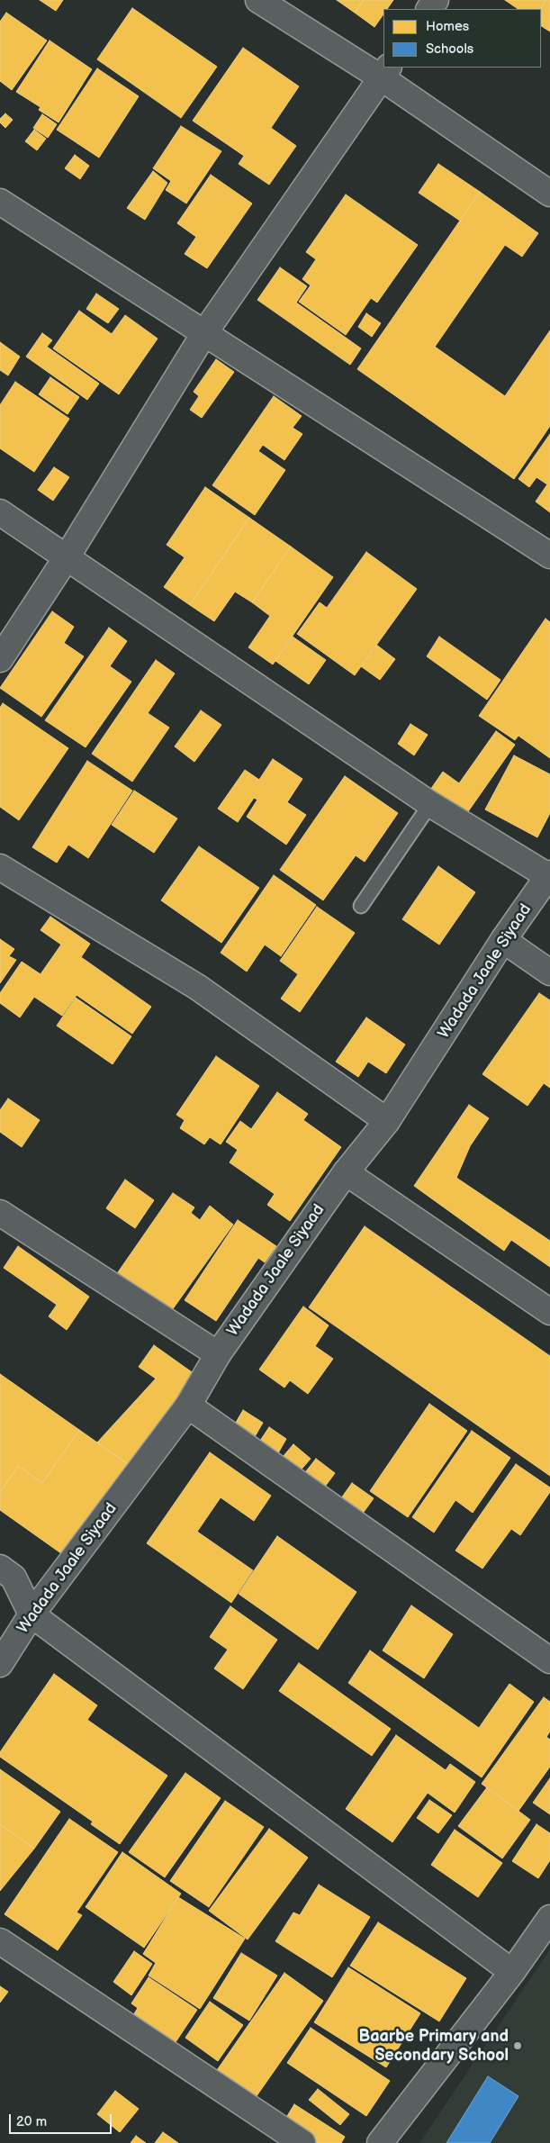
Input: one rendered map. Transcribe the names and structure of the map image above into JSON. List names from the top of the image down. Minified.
{"streets":{"street":["Wadada Jaale Siyaad"]},"places":["Baarbe Primary and Secondary School"],"legend":["Homes","Schools"],"scale_bar":"20 m"}
